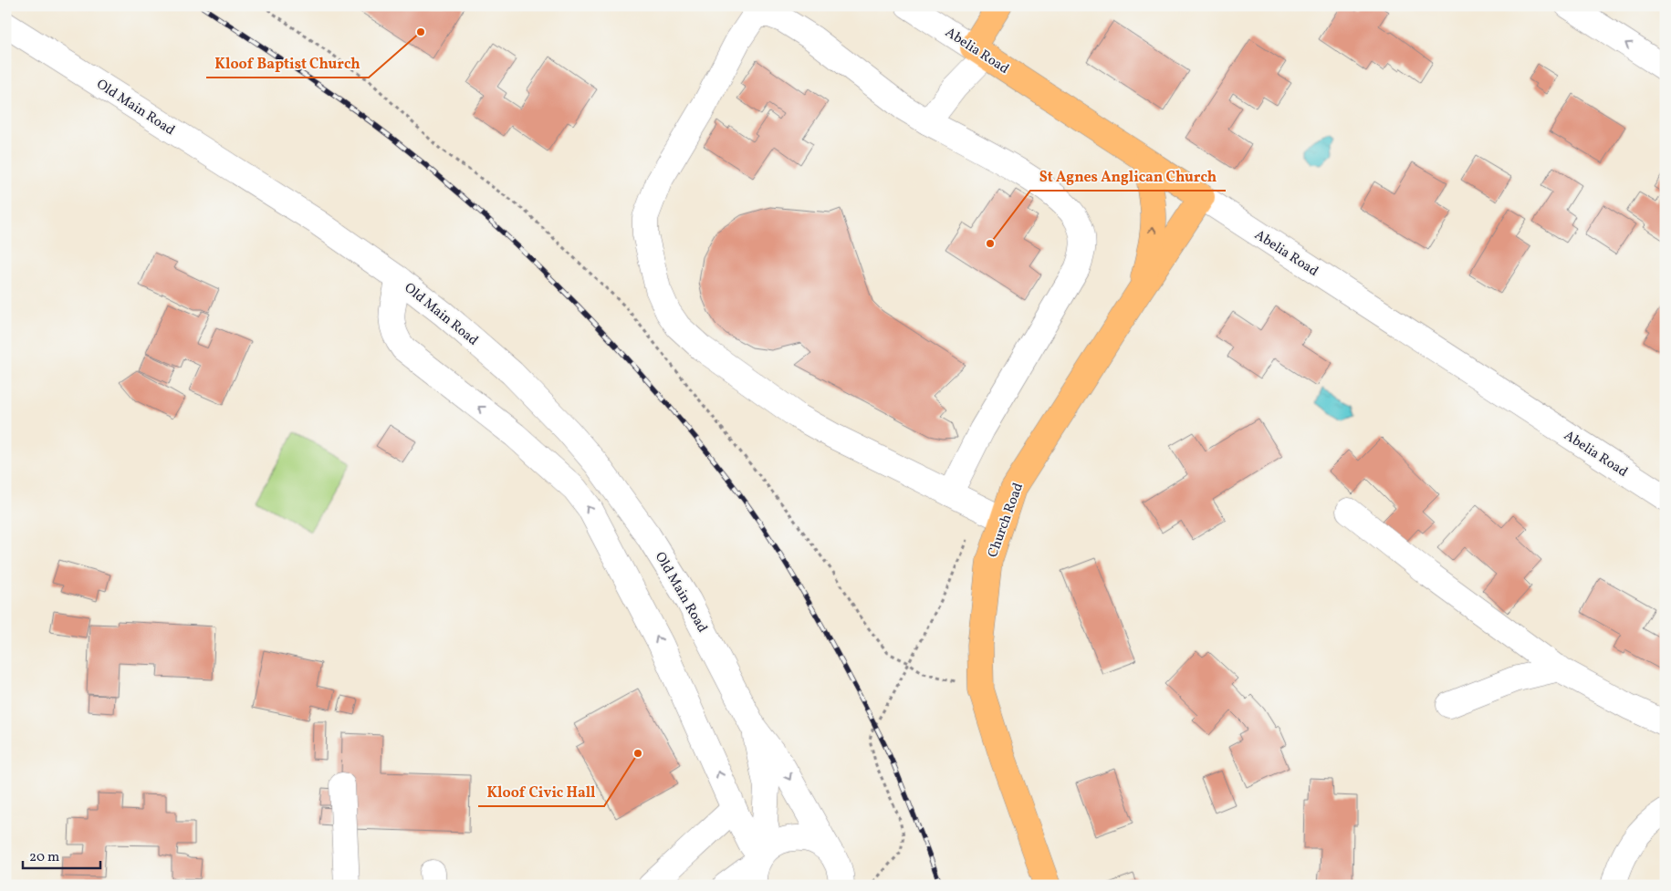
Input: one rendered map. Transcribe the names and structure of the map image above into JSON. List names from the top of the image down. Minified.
{"streets":{"main road":["Abelia Road","Church Road"],"street":["Old Main Road"]},"crossings":[["Abelia Road","Church Road"]],"places":["Kloof Baptist Church","St Agnes Anglican Church","Kloof Civic Hall"],"scale_bar":"20 m"}
